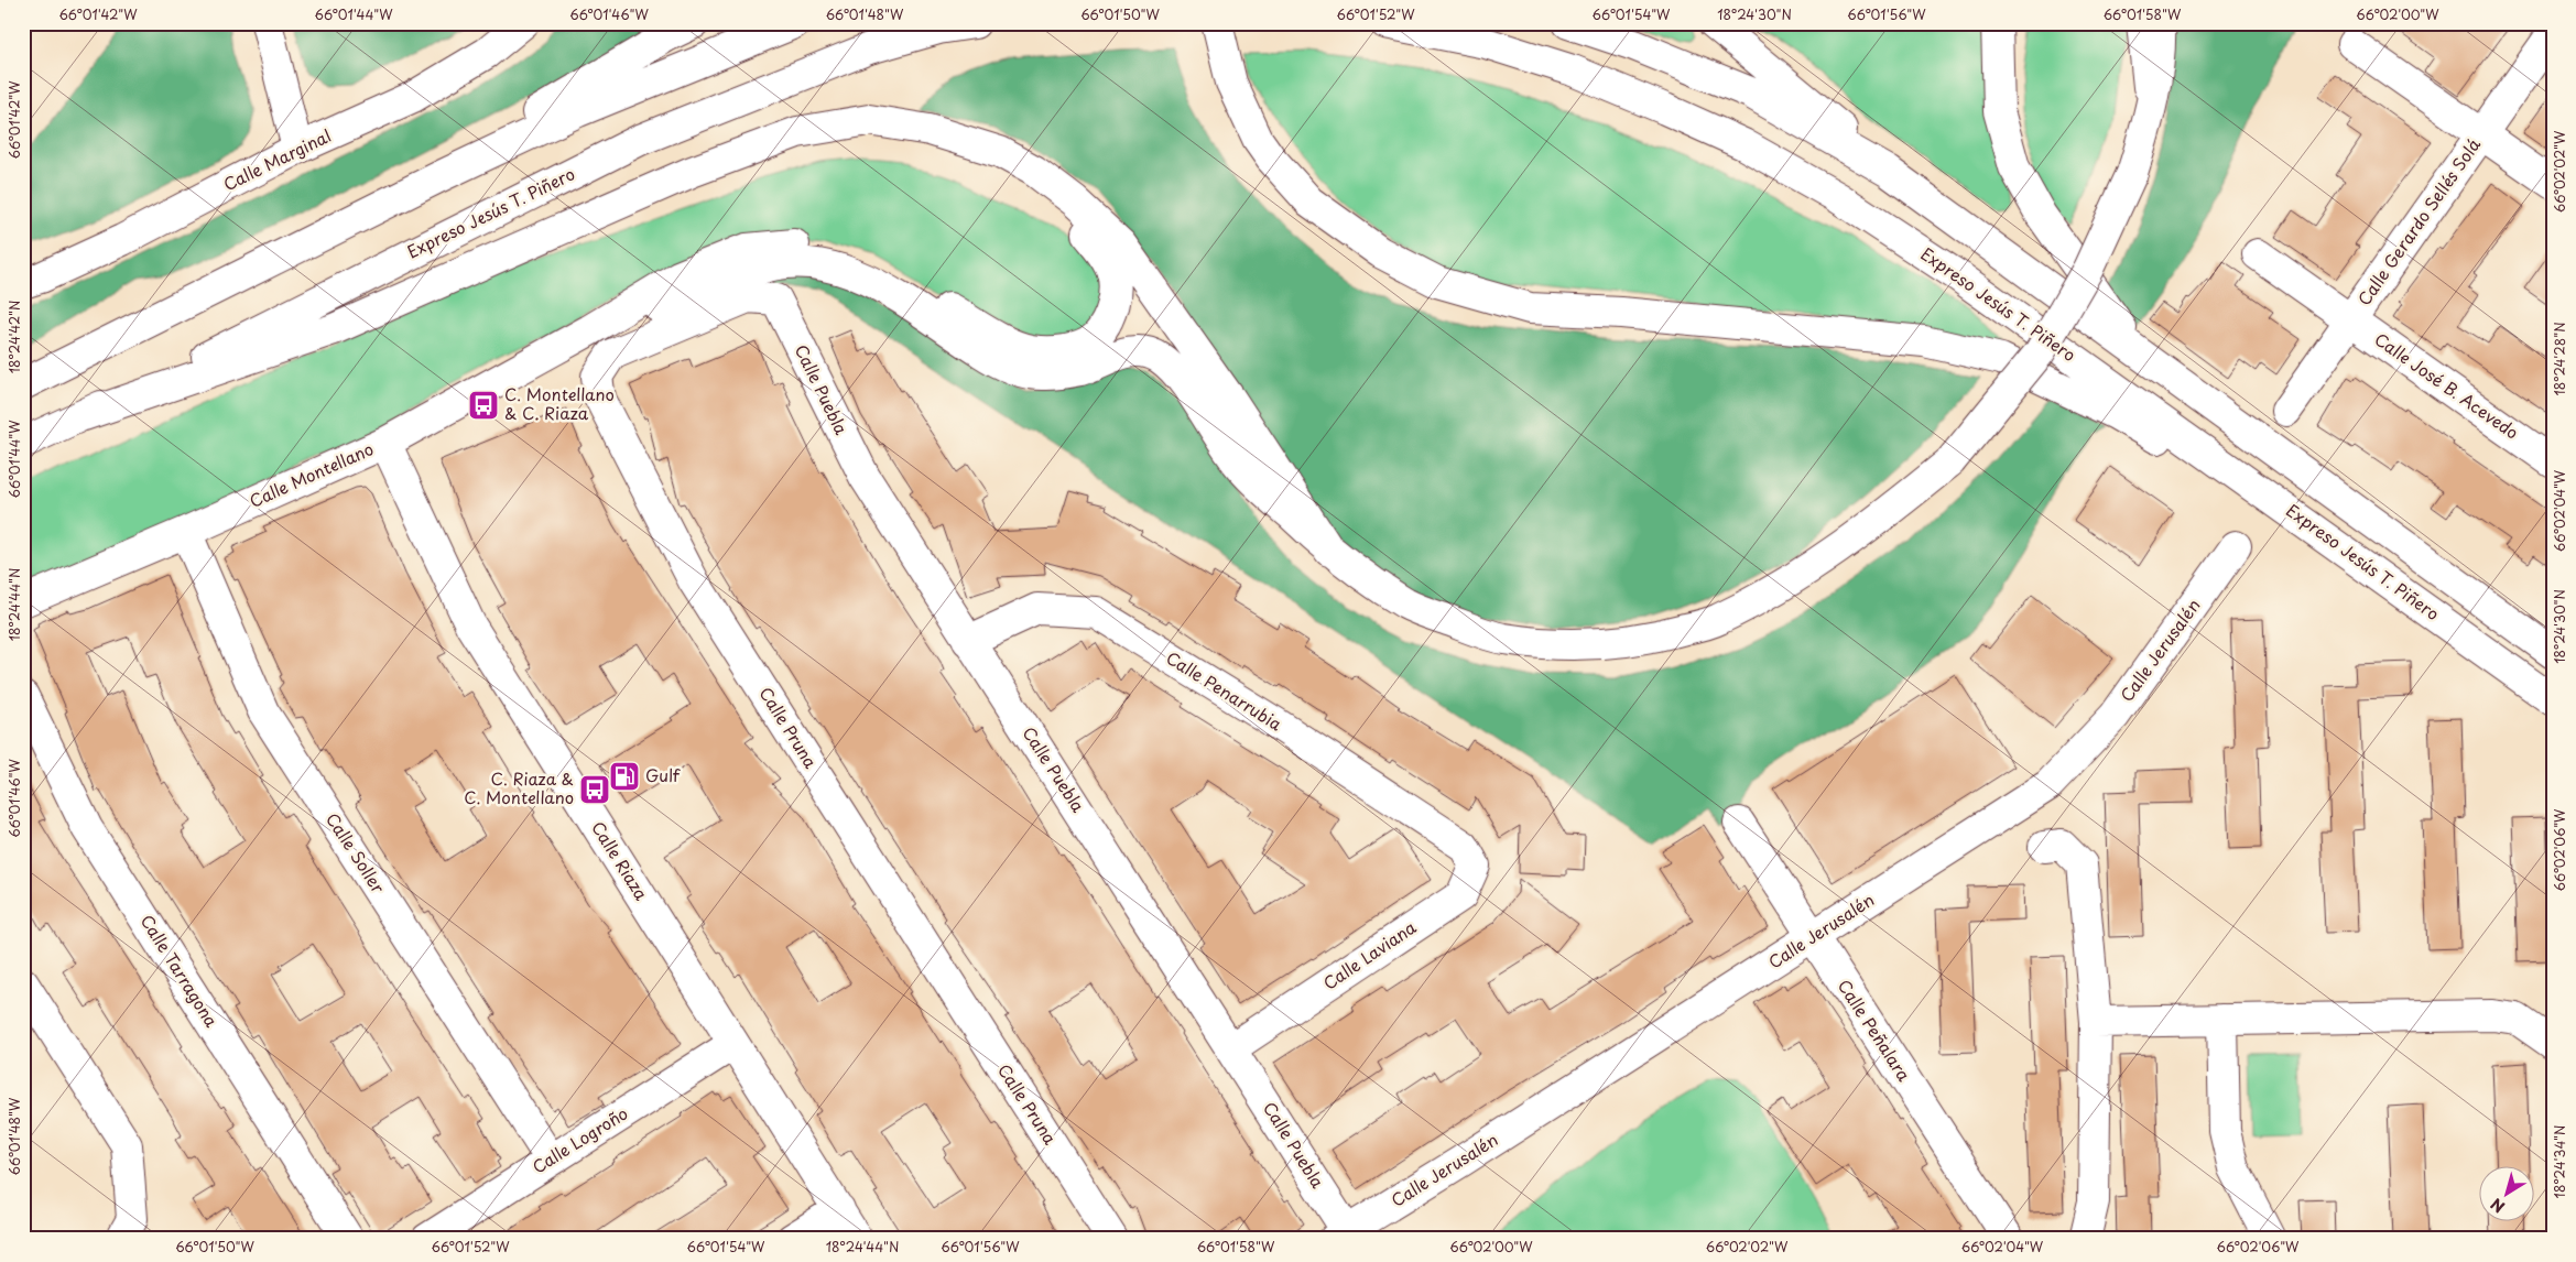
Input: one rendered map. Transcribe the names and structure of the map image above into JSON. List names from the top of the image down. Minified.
{"streets":{"main road":["Calle Marginal","Expreso Jesús T. Piñero","Calle Gerardo Sellés Solá","Calle José B. Acevedo","Calle Puebla","Calle Montellano","Calle Jerusalén","Calle Penarrubia","Calle Pruna","Calle Soller","Calle Riaza","Calle Laviana","Calle Tarragona","Calle Peñalara","Calle Logroño"]},"crossings":[["Calle Gerardo Sellés Solá","Calle José B. Acevedo"],["Calle Puebla","Calle Jerusalén"],["Calle Puebla","Calle Penarrubia"],["Calle Puebla","Calle Pruna"],["Calle Puebla","Calle Laviana"],["Calle Montellano","Calle Soller"],["Calle Montellano","Calle Riaza"],["Calle Jerusalén","Calle Peñalara"],["Calle Penarrubia","Calle Laviana"],["Calle Soller","Calle Logroño"],["Calle Riaza","Calle Logroño"]],"places":{"bus stop":["C. Montellano & C. Riaza","C. Riaza & C. Montellano"],"fuel station":["Gulf"]},"north":"bottom left","coordinates":["66°01'42\"W","66°01'44\"W","66°01'46\"W","66°01'48\"W","66°01'50\"W","66°01'52\"W","66°01'54\"W","18°24'30\"N","66°01'56\"W","66°01'58\"W","66°02'00\"W","66°02'02\"W","18°24'42\"N","18°24'28\"N","66°02'04\"W","18°24'44\"N","66°02'06\"W","18°24'34\"N"]}
